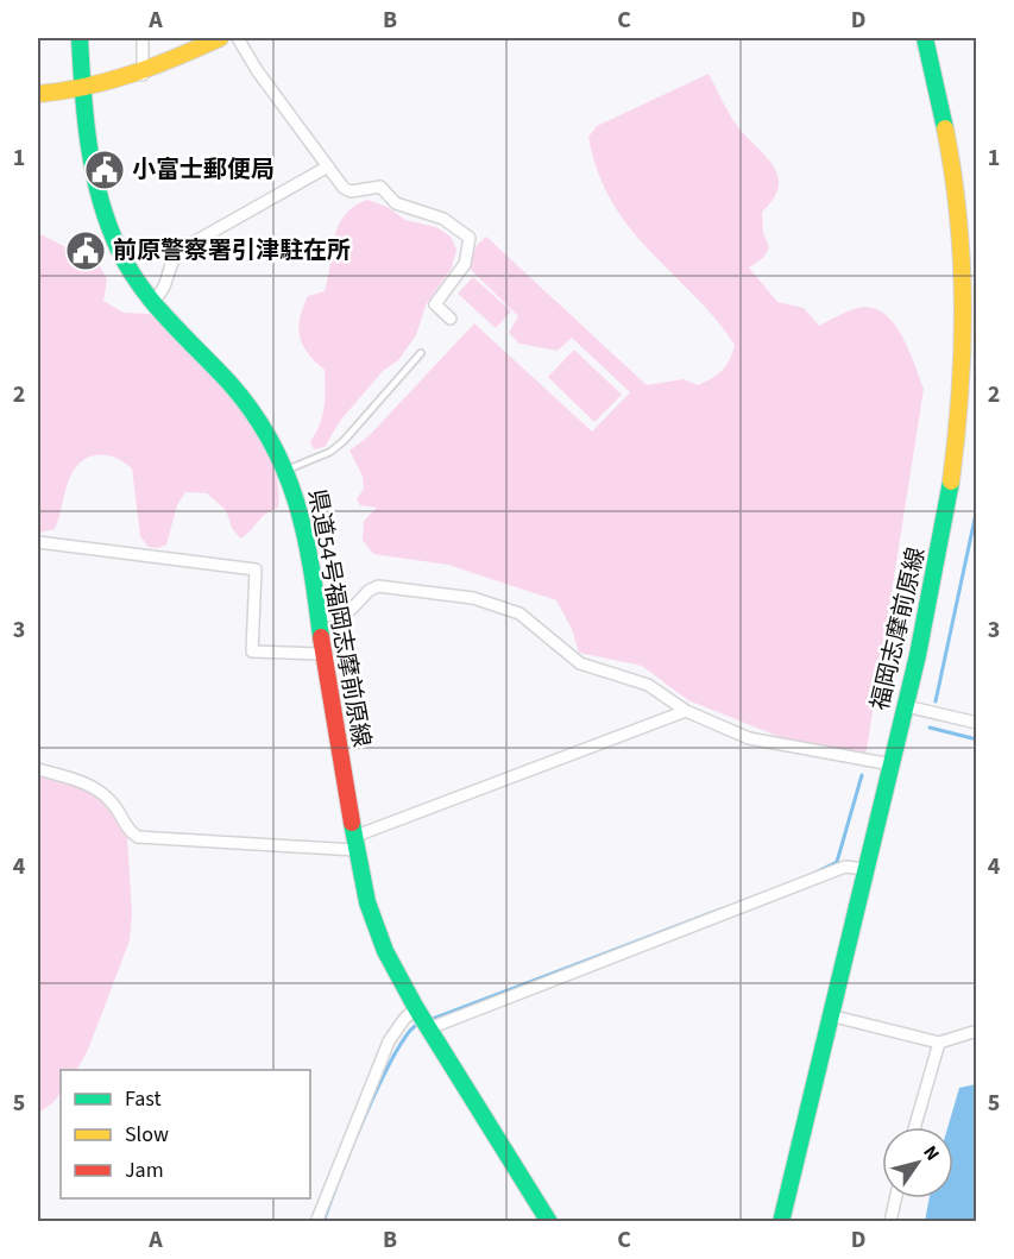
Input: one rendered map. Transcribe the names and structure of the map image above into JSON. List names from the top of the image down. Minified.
{"streets":{"main road":["県道54号福岡志摩前原線","福岡志摩前原線"]},"places":{"public building":["小富士郵便局","前原警察署引津駐在所"]},"legend":["Fast","Slow","Jam"],"north":"top right","grid":{"columns":["A","B","C","D"],"rows":["1","2","3","4","5"]}}
